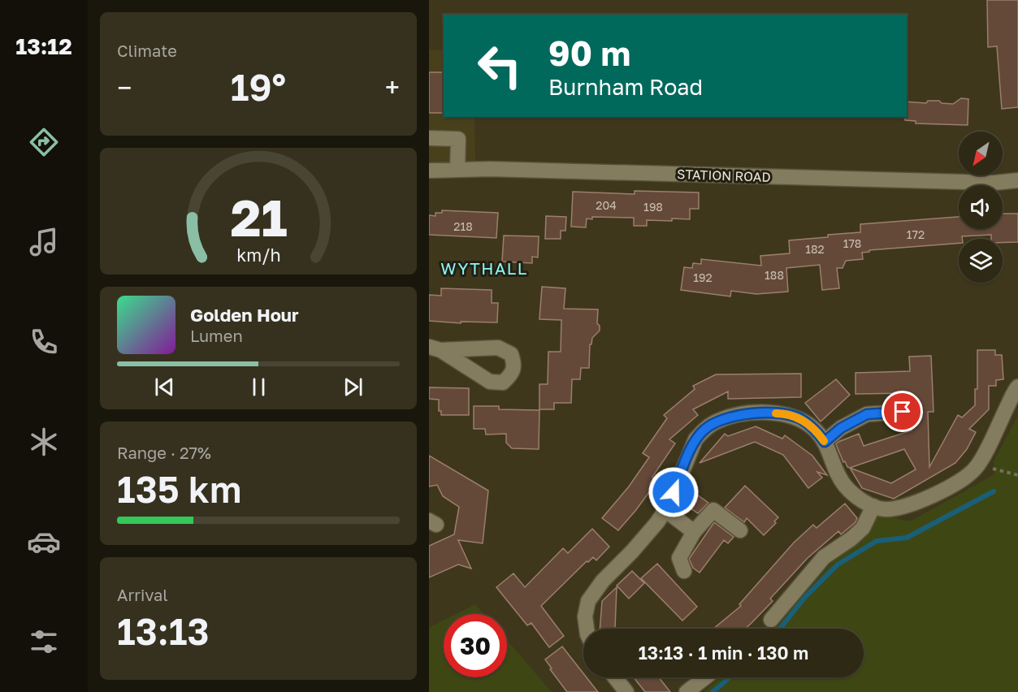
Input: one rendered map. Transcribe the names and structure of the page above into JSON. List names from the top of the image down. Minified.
{"streets":{"street":["STATION ROAD"]},"districts":["WYTHALL"],"house_numbers":["204","198","218","172","178","182","188","192"],"north":"bottom left","page":{"tabs":"13:12","tile":["Climate",["Range · 27%","135 km"],["Arrival","13:13"]],"turn":["90 m","Burnham Road"],"heat":["−","19°","+"],"song":["Golden Hour","Lumen"],"limit":"30","trip":"13:13 · 1 min · 130 m","gauge":["21","km/h"]}}
